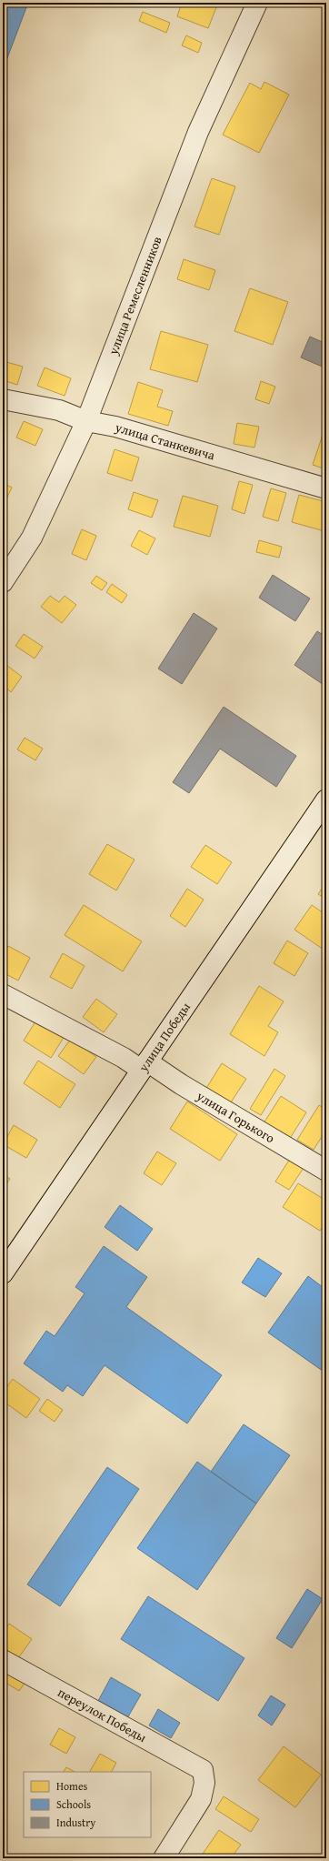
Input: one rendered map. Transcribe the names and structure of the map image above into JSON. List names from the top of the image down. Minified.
{"streets":{"street":["улица Ремесленников","улица Станкевича","улица Победы","улица Горького","переулок Победы"]},"crossings":[["улица Ремесленников","улица Станкевича"],["улица Победы","улица Горького"]],"legend":["Homes","Schools","Industry"]}
